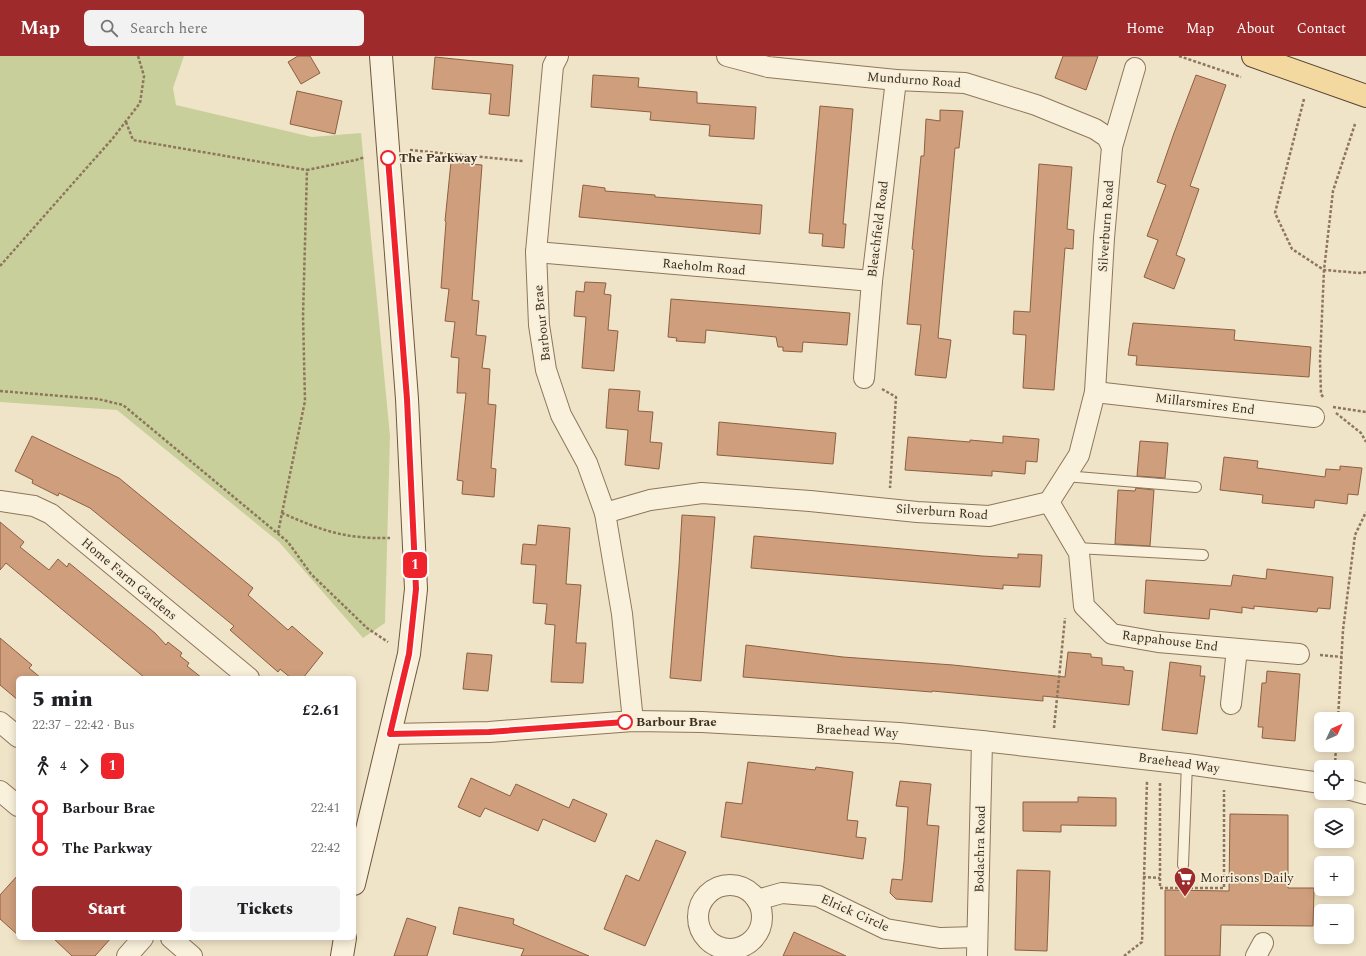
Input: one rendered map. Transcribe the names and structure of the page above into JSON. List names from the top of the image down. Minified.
{"streets":{"street":["Mundurno Road","Silverburn Road","Bleachfield Road","Raeholm Road","Barbour Brae","Millarsmires End","Home Farm Gardens","Rappahouse End","Braehead Way","Bodachra Road","Elrick Circle"]},"crossings":[["Mundurno Road","Silverburn Road"],["Mundurno Road","Bleachfield Road"],["Silverburn Road","Barbour Brae"],["Silverburn Road","Millarsmires End"],["Bleachfield Road","Raeholm Road"],["Raeholm Road","Barbour Brae"],["Barbour Brae","Braehead Way"],["Braehead Way","Bodachra Road"],["Bodachra Road","Elrick Circle"]],"places":{"other":["The Parkway","Barbour Brae"],"supermarket":["Morrisons Daily"]},"lines":["bus line 1"],"north":"top right","page":{"header":"Map","search":"Search here","nav":["Home","Map","About","Contact"],"on_map":"1","heading":["5 min","22:37 – 22:42 · Bus","£2.61"],"map_buttons":["+","−"],"legs":["4","1"],"list":[{"name":"Barbour Brae","value":"22:41"},{"name":"The Parkway","value":"22:42"}],"buttons":["Start","Tickets"]}}
